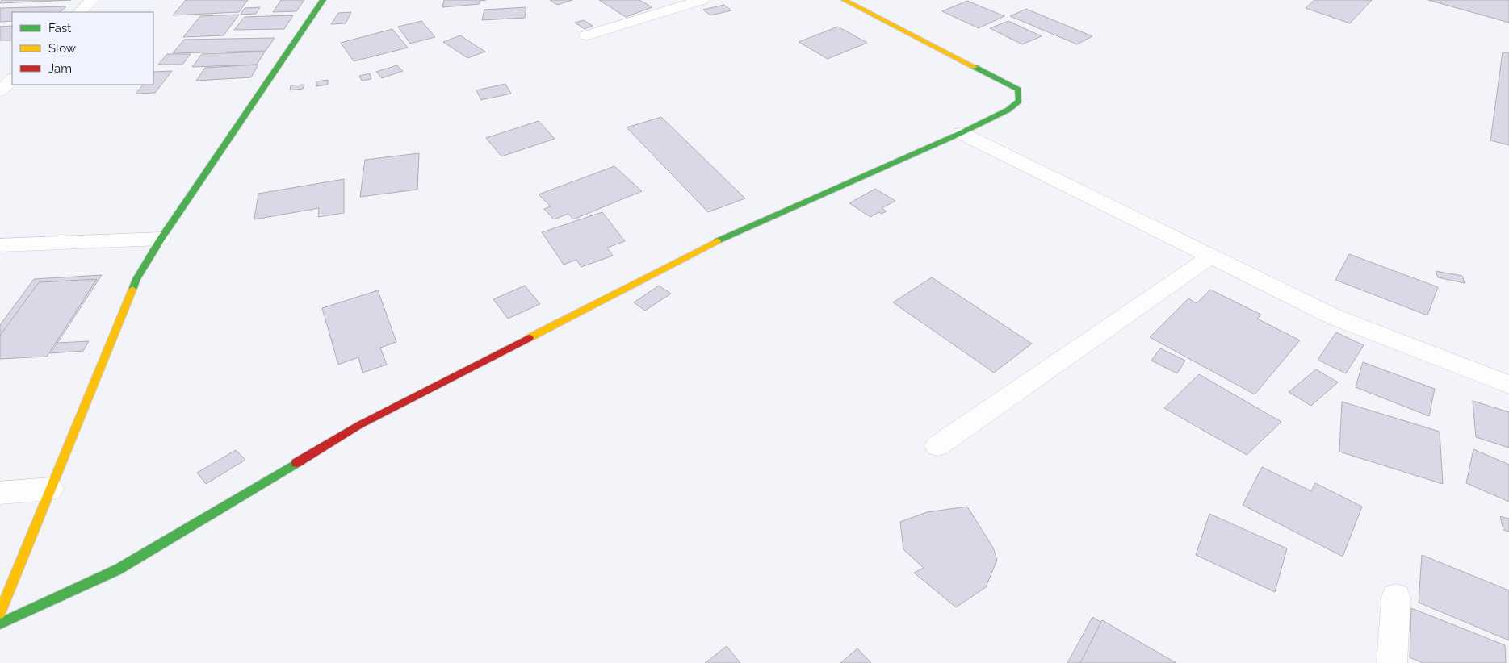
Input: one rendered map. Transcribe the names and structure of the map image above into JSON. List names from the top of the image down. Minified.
{"legend":["Fast","Slow","Jam"]}
